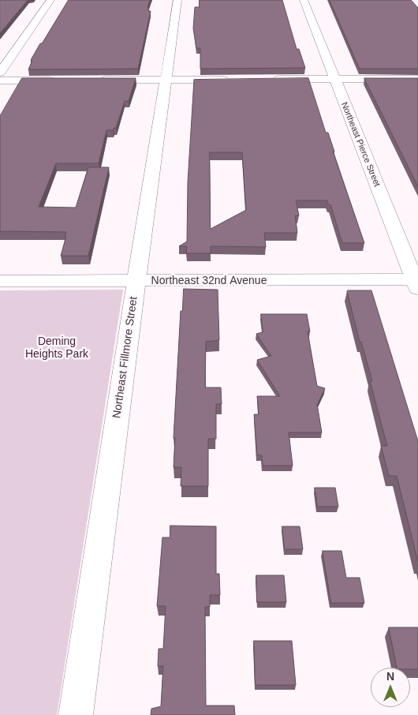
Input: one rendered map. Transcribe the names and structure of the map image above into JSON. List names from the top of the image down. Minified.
{"streets":{"street":["Northeast Pierce Street","Northeast 32nd Avenue","Northeast Fillmore Street"]},"crossings":[["Northeast Pierce Street","Northeast 32nd Avenue"],["Northeast 32nd Avenue","Northeast Fillmore Street"]],"parks":["Deming Heights Park"],"north":"top"}
